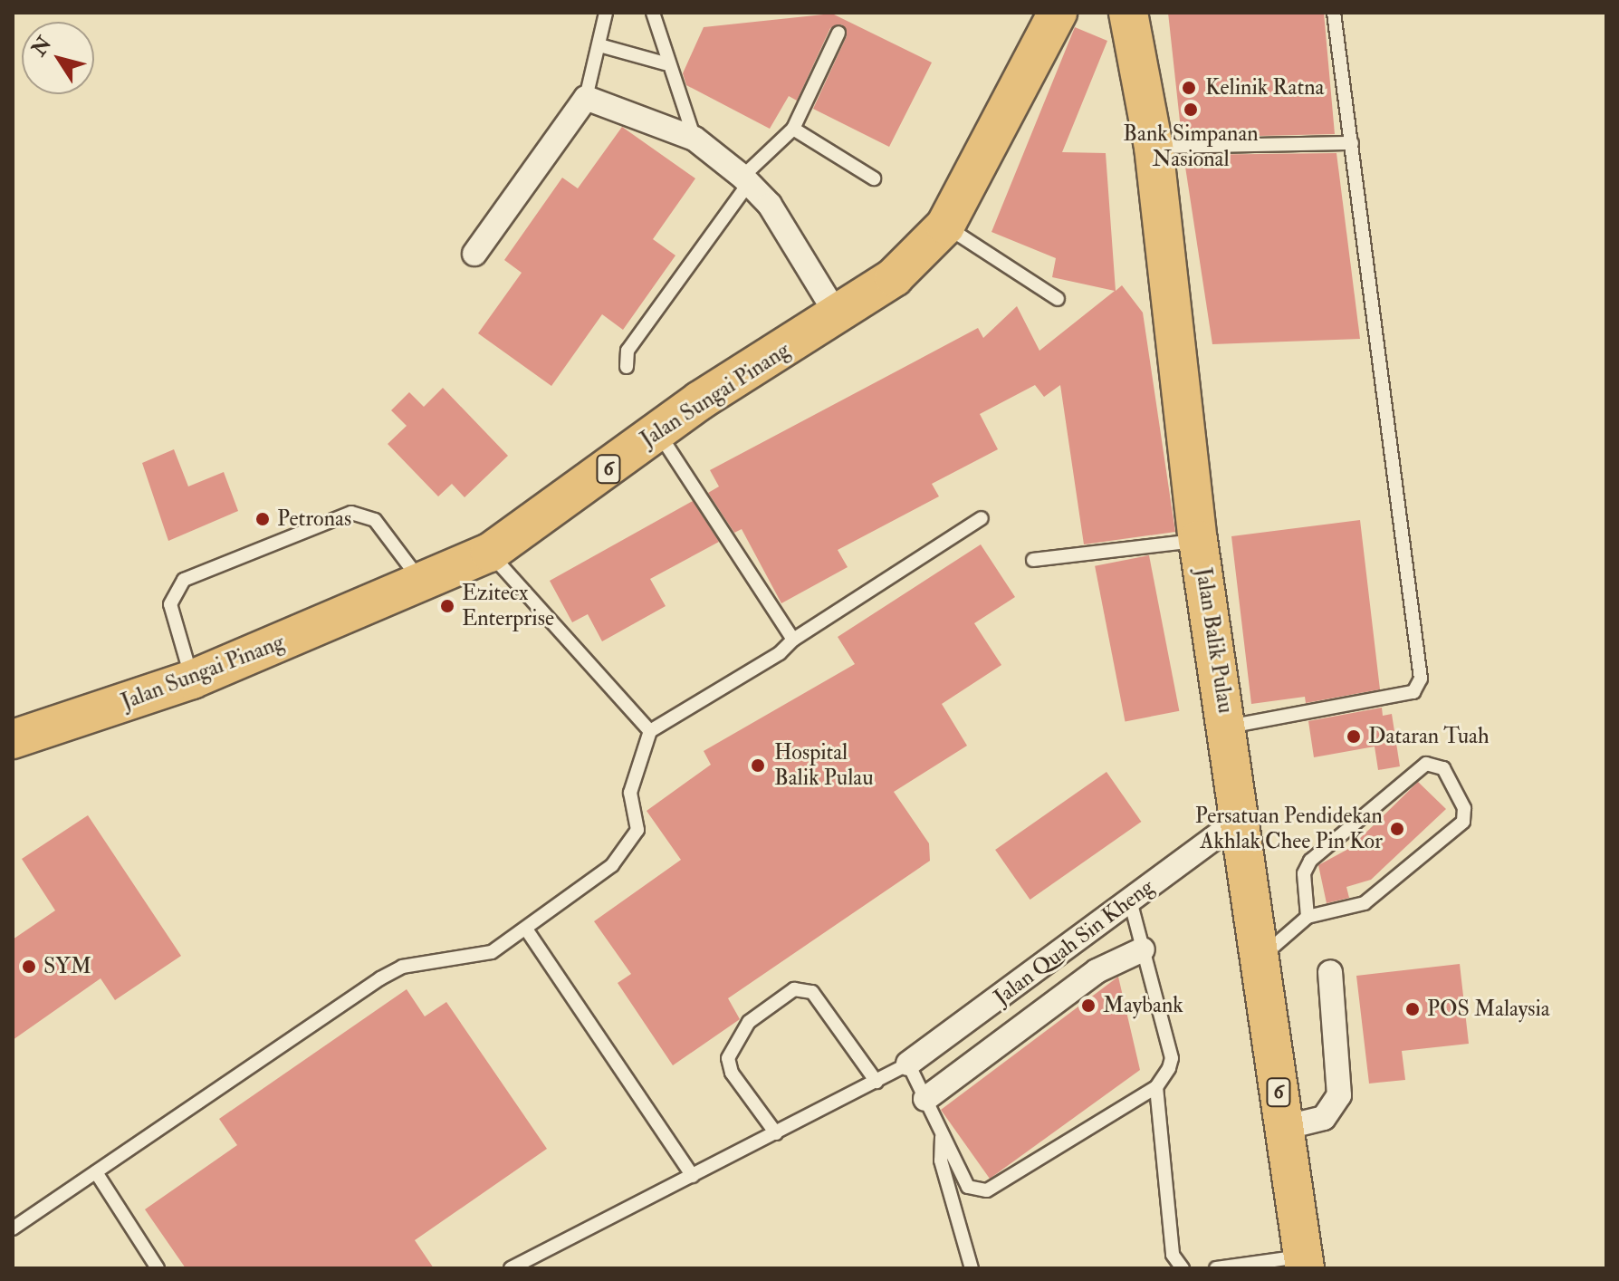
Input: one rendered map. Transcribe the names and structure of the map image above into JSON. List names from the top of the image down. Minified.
{"streets":{"main road":["Jalan Sungai Pinang","6","Jalan Balik Pulau"],"street":["Jalan Quah Sin Kheng"]},"crossings":[["Jalan Balik Pulau","Jalan Quah Sin Kheng"]],"places":["Kelinik Ratna","Bank Simpanan Nasional","Petronas","Ezitecx Enterprise","Dataran Tuah","Hospital Balik Pulau","Persatuan Pendidekan Akhlak Chee Pin Kor","SYM","Maybank","POS Malaysia"],"north":"top left"}
